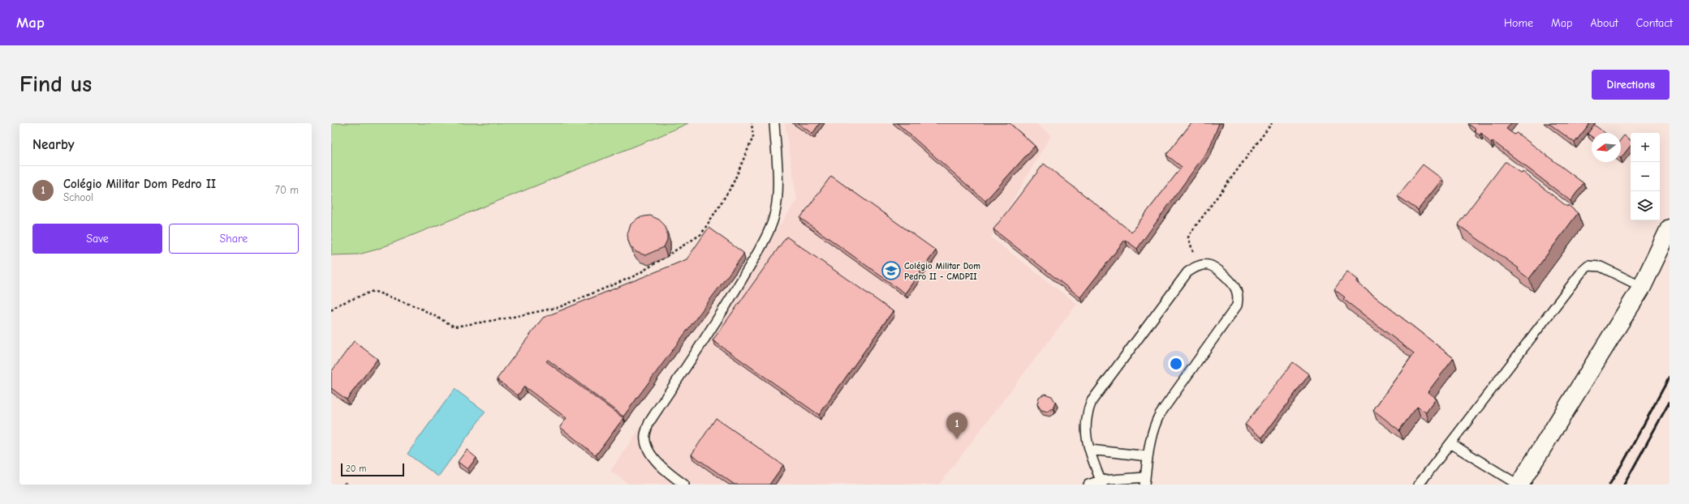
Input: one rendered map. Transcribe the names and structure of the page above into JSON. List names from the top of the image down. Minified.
{"places":{"school or university":["Colégio Militar Dom Pedro II - CMDPII"]},"scale_bar":"20 m","north":"left","page":{"header":"Map","nav":["Home","Map","About","Contact"],"buttons":["Directions",["Save","Share"]],"title":"Find us","heading":"Nearby","map_buttons":["+","−"],"list":[{"mark":"1","name":"Colégio Militar Dom Pedro II","note":"School","value":"70 m"}],"pins":"1","scale":"20 m"}}
